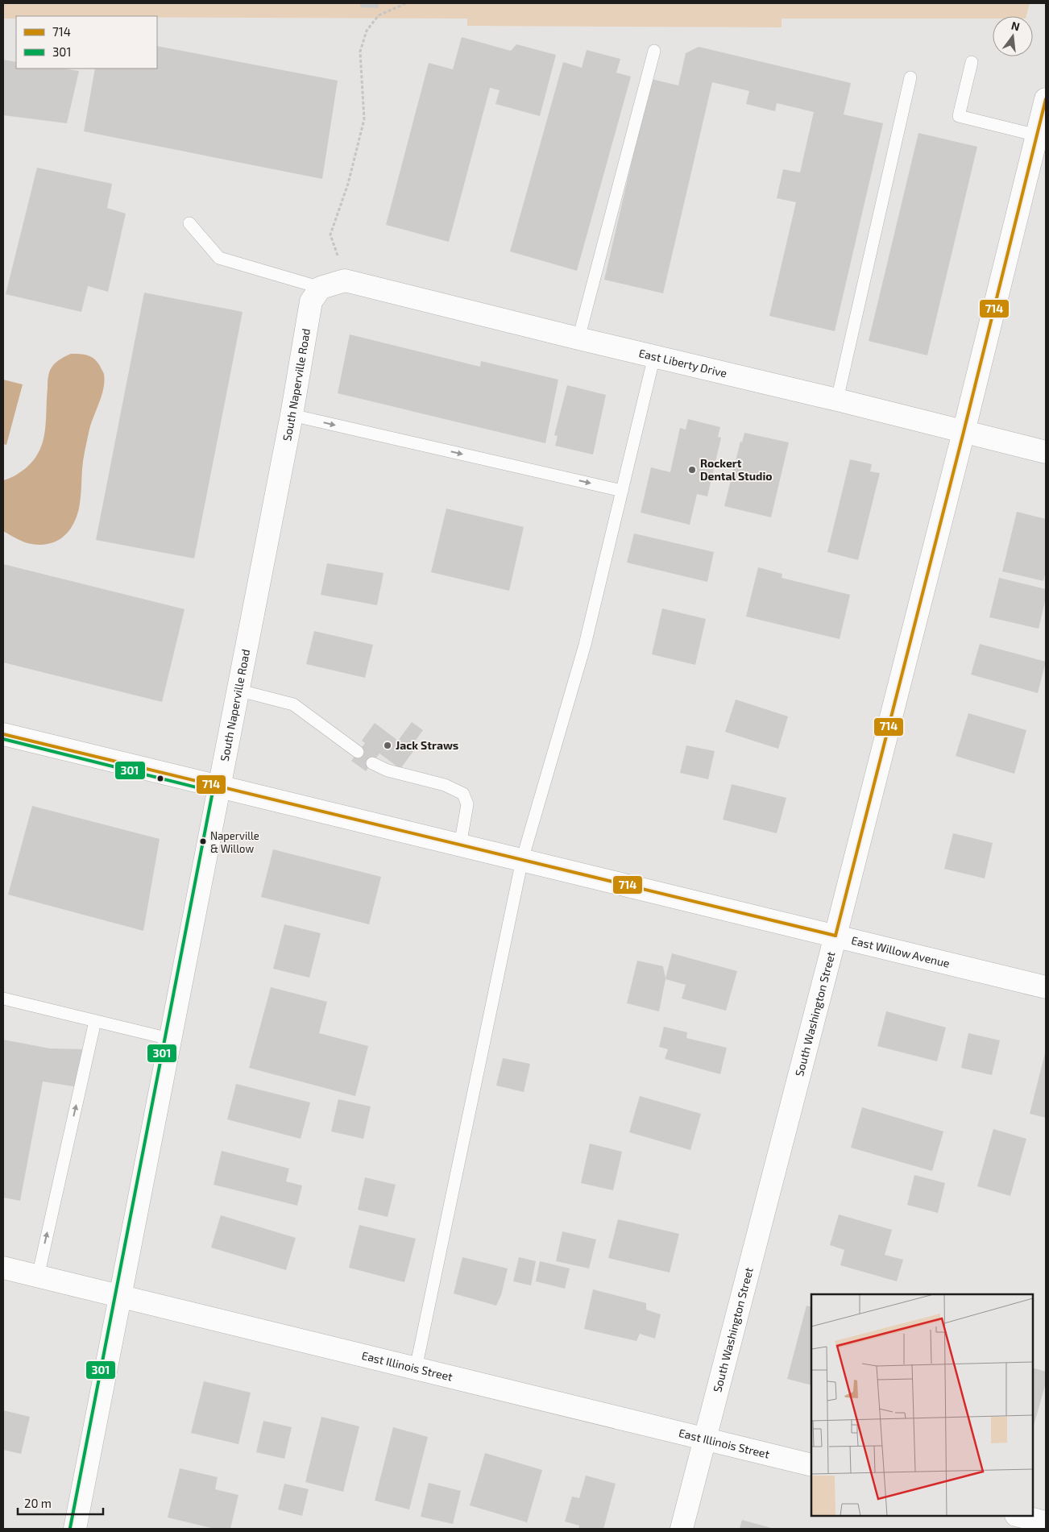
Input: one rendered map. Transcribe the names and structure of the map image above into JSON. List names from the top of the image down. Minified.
{"streets":{"street":["East Liberty Drive","South Naperville Road","East Willow Avenue","South Washington Street","East Illinois Street"]},"crossings":[["East Liberty Drive","South Washington Street"],["South Naperville Road","East Willow Avenue"],["South Naperville Road","East Illinois Street"],["East Willow Avenue","South Washington Street"],["South Washington Street","East Illinois Street"]],"places":["Rockert Dental Studio","Jack Straws","Naperville & Willow"],"lines":["transit line 714","transit line 301"],"legend":["714","301"],"scale_bar":"20 m","north":"top"}
